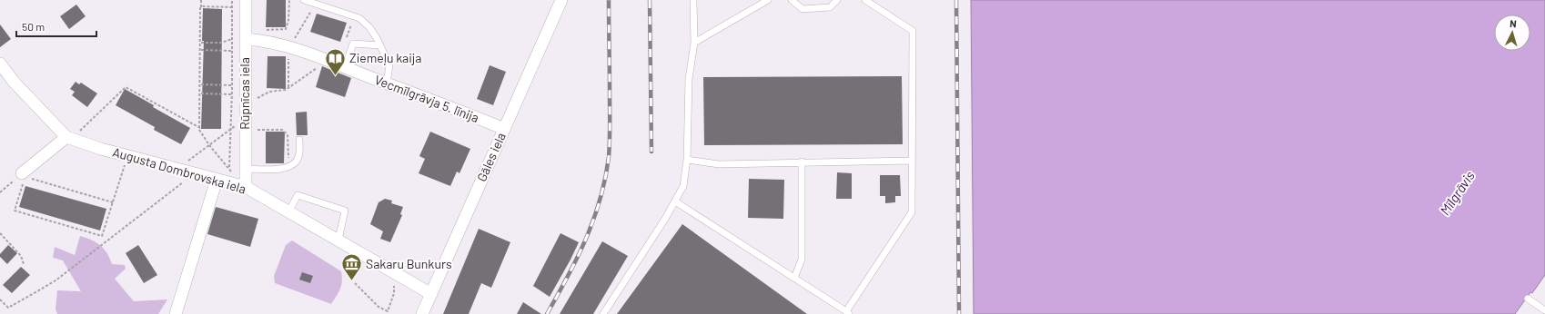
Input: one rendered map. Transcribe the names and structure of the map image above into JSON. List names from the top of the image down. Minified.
{"streets":{"street":["Rūpnīcas iela","Vecmīlgrāvja 5. līnija","Gāles iela","Augusta Dombrovska iela"]},"crossings":[["Rūpnīcas iela","Vecmīlgrāvja 5. līnija"],["Rūpnīcas iela","Augusta Dombrovska iela"],["Vecmīlgrāvja 5. līnija","Gāles iela"],["Gāles iela","Augusta Dombrovska iela"]],"water":["Mīlgrāvis"],"places":{"library":["Ziemeļu kaija"],"museum":["Sakaru Bunkurs"]},"scale_bar":"50 m","north":"top"}
